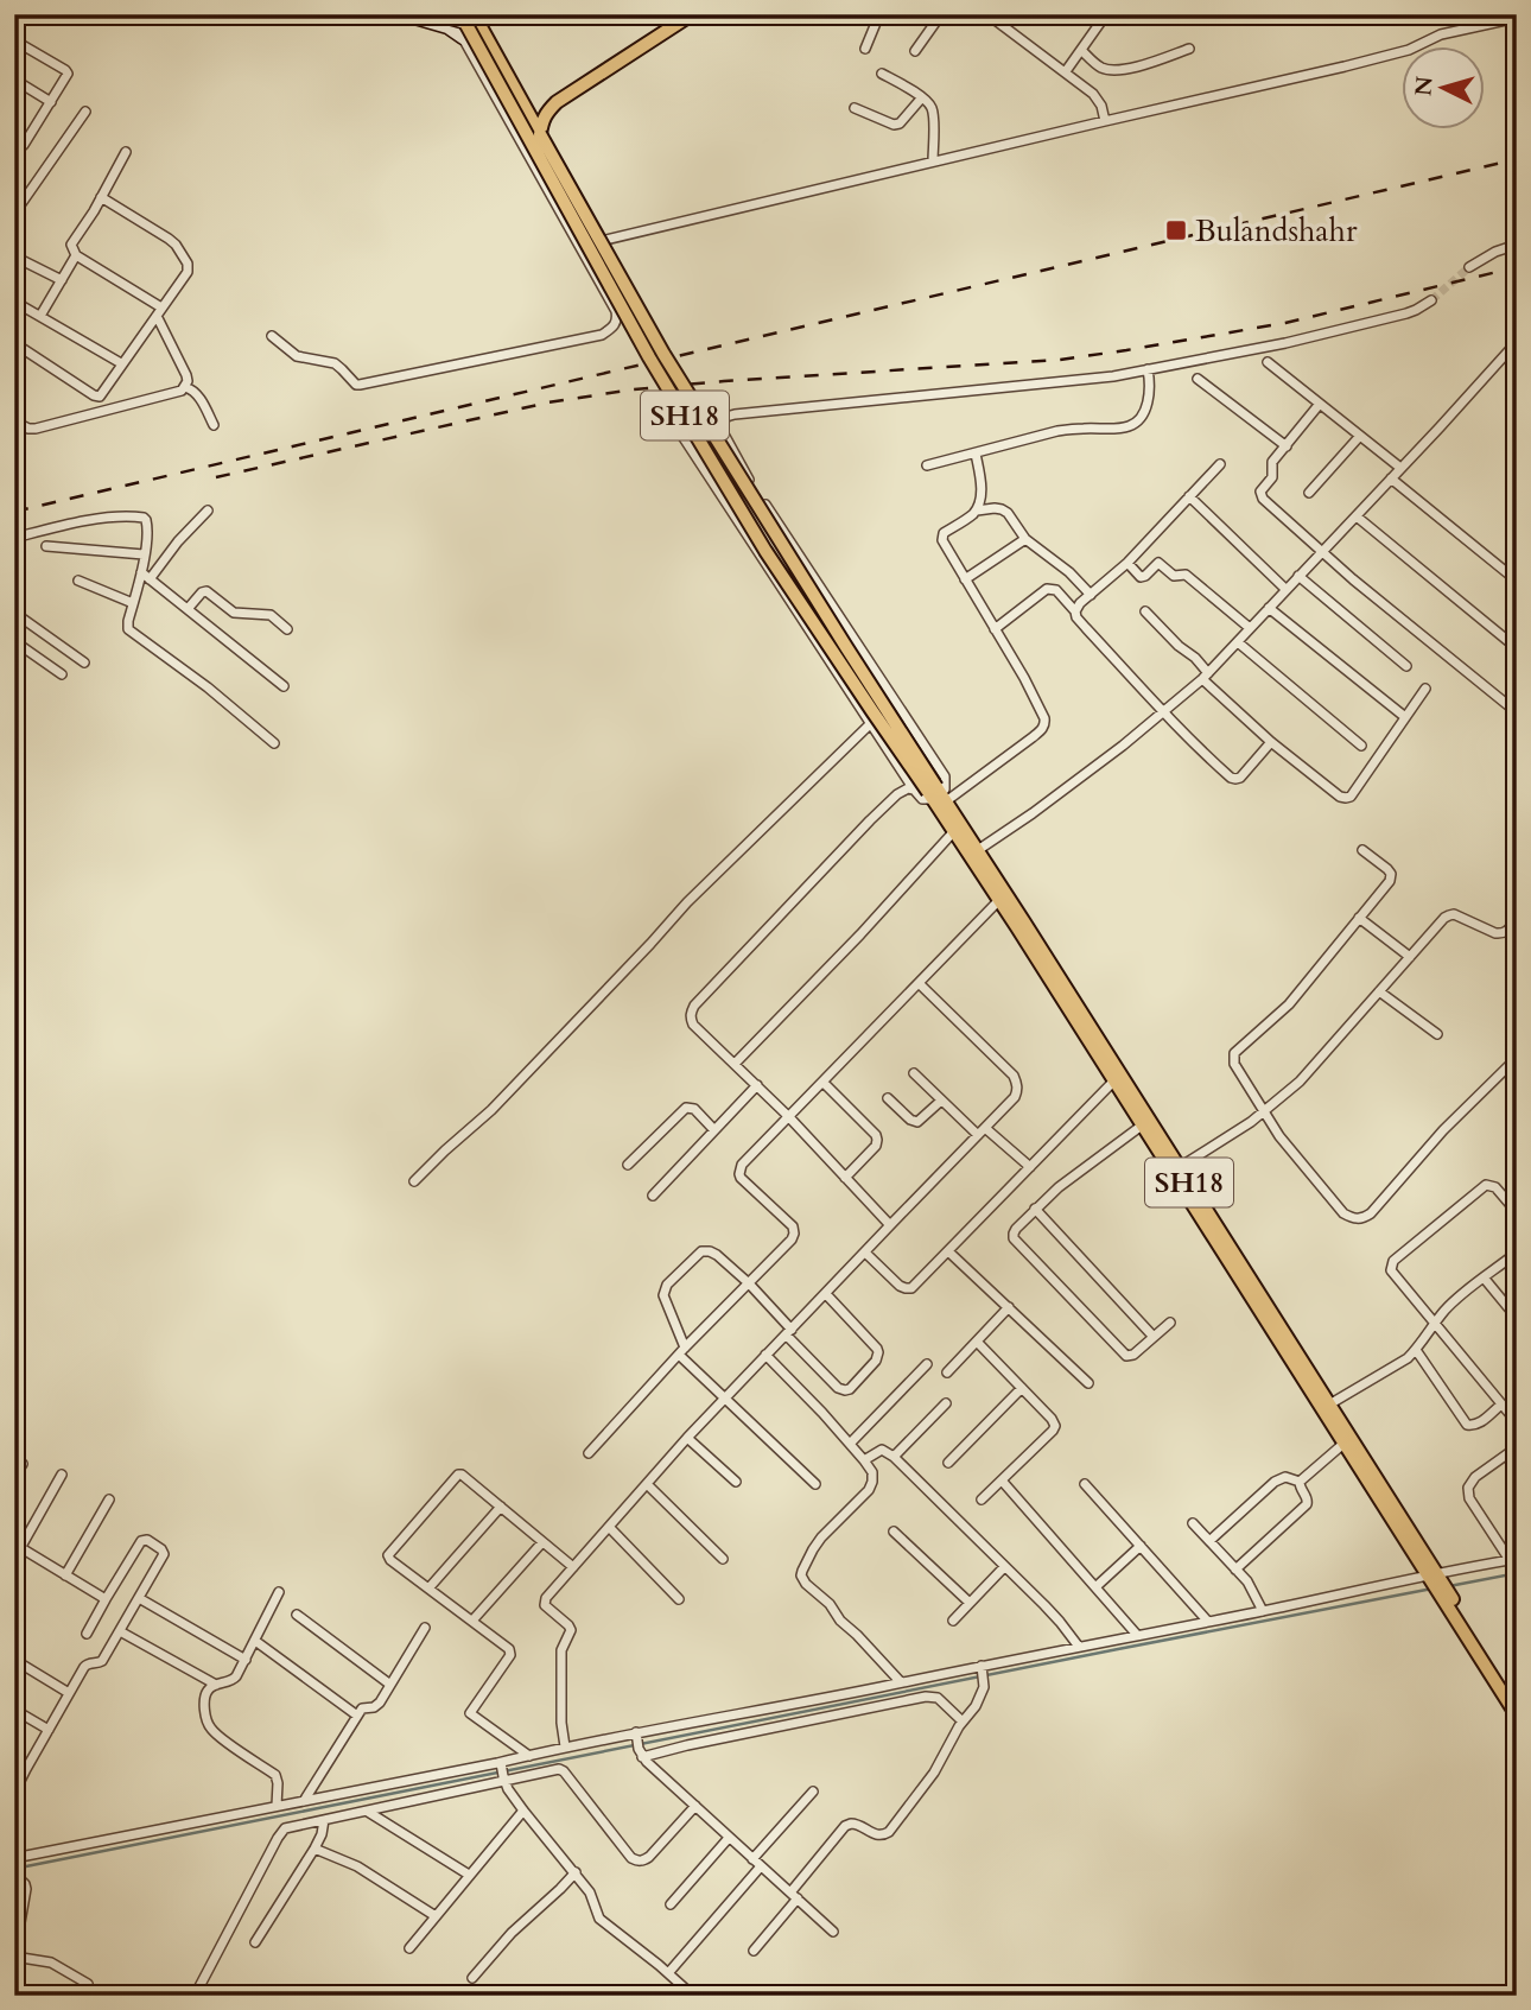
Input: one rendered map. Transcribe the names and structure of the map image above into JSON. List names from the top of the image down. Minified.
{"streets":{"main road":["SH18"]},"places":{"transit":["Bulandshahr"]},"north":"left"}
